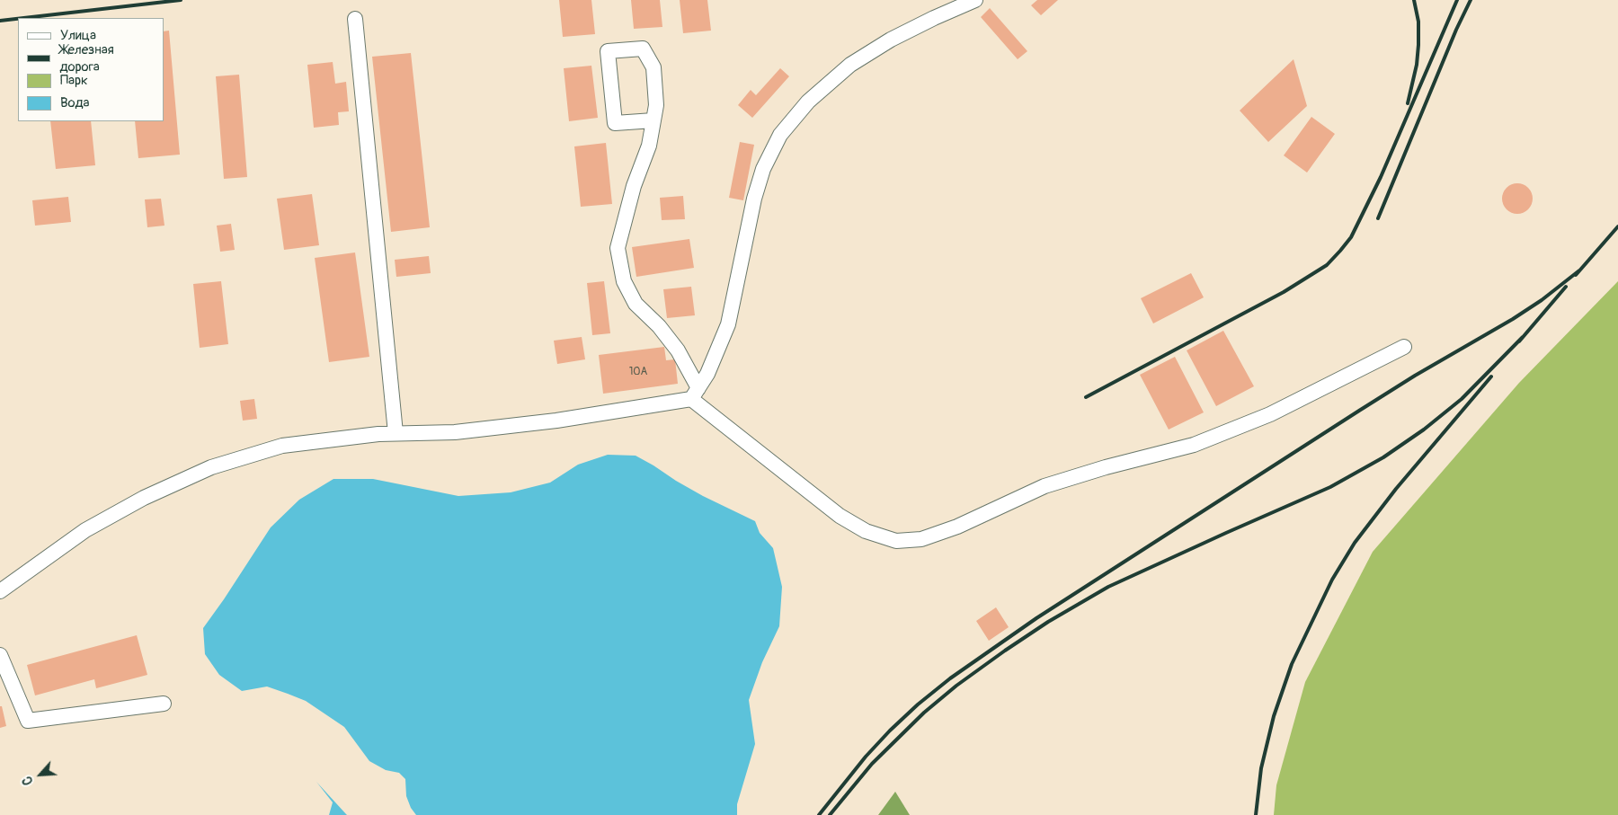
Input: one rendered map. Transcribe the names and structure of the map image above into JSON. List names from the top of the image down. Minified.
{"house_numbers":["10А"],"legend":["Улица","Железная дорога","Парк","Вода"],"north":"bottom left"}
